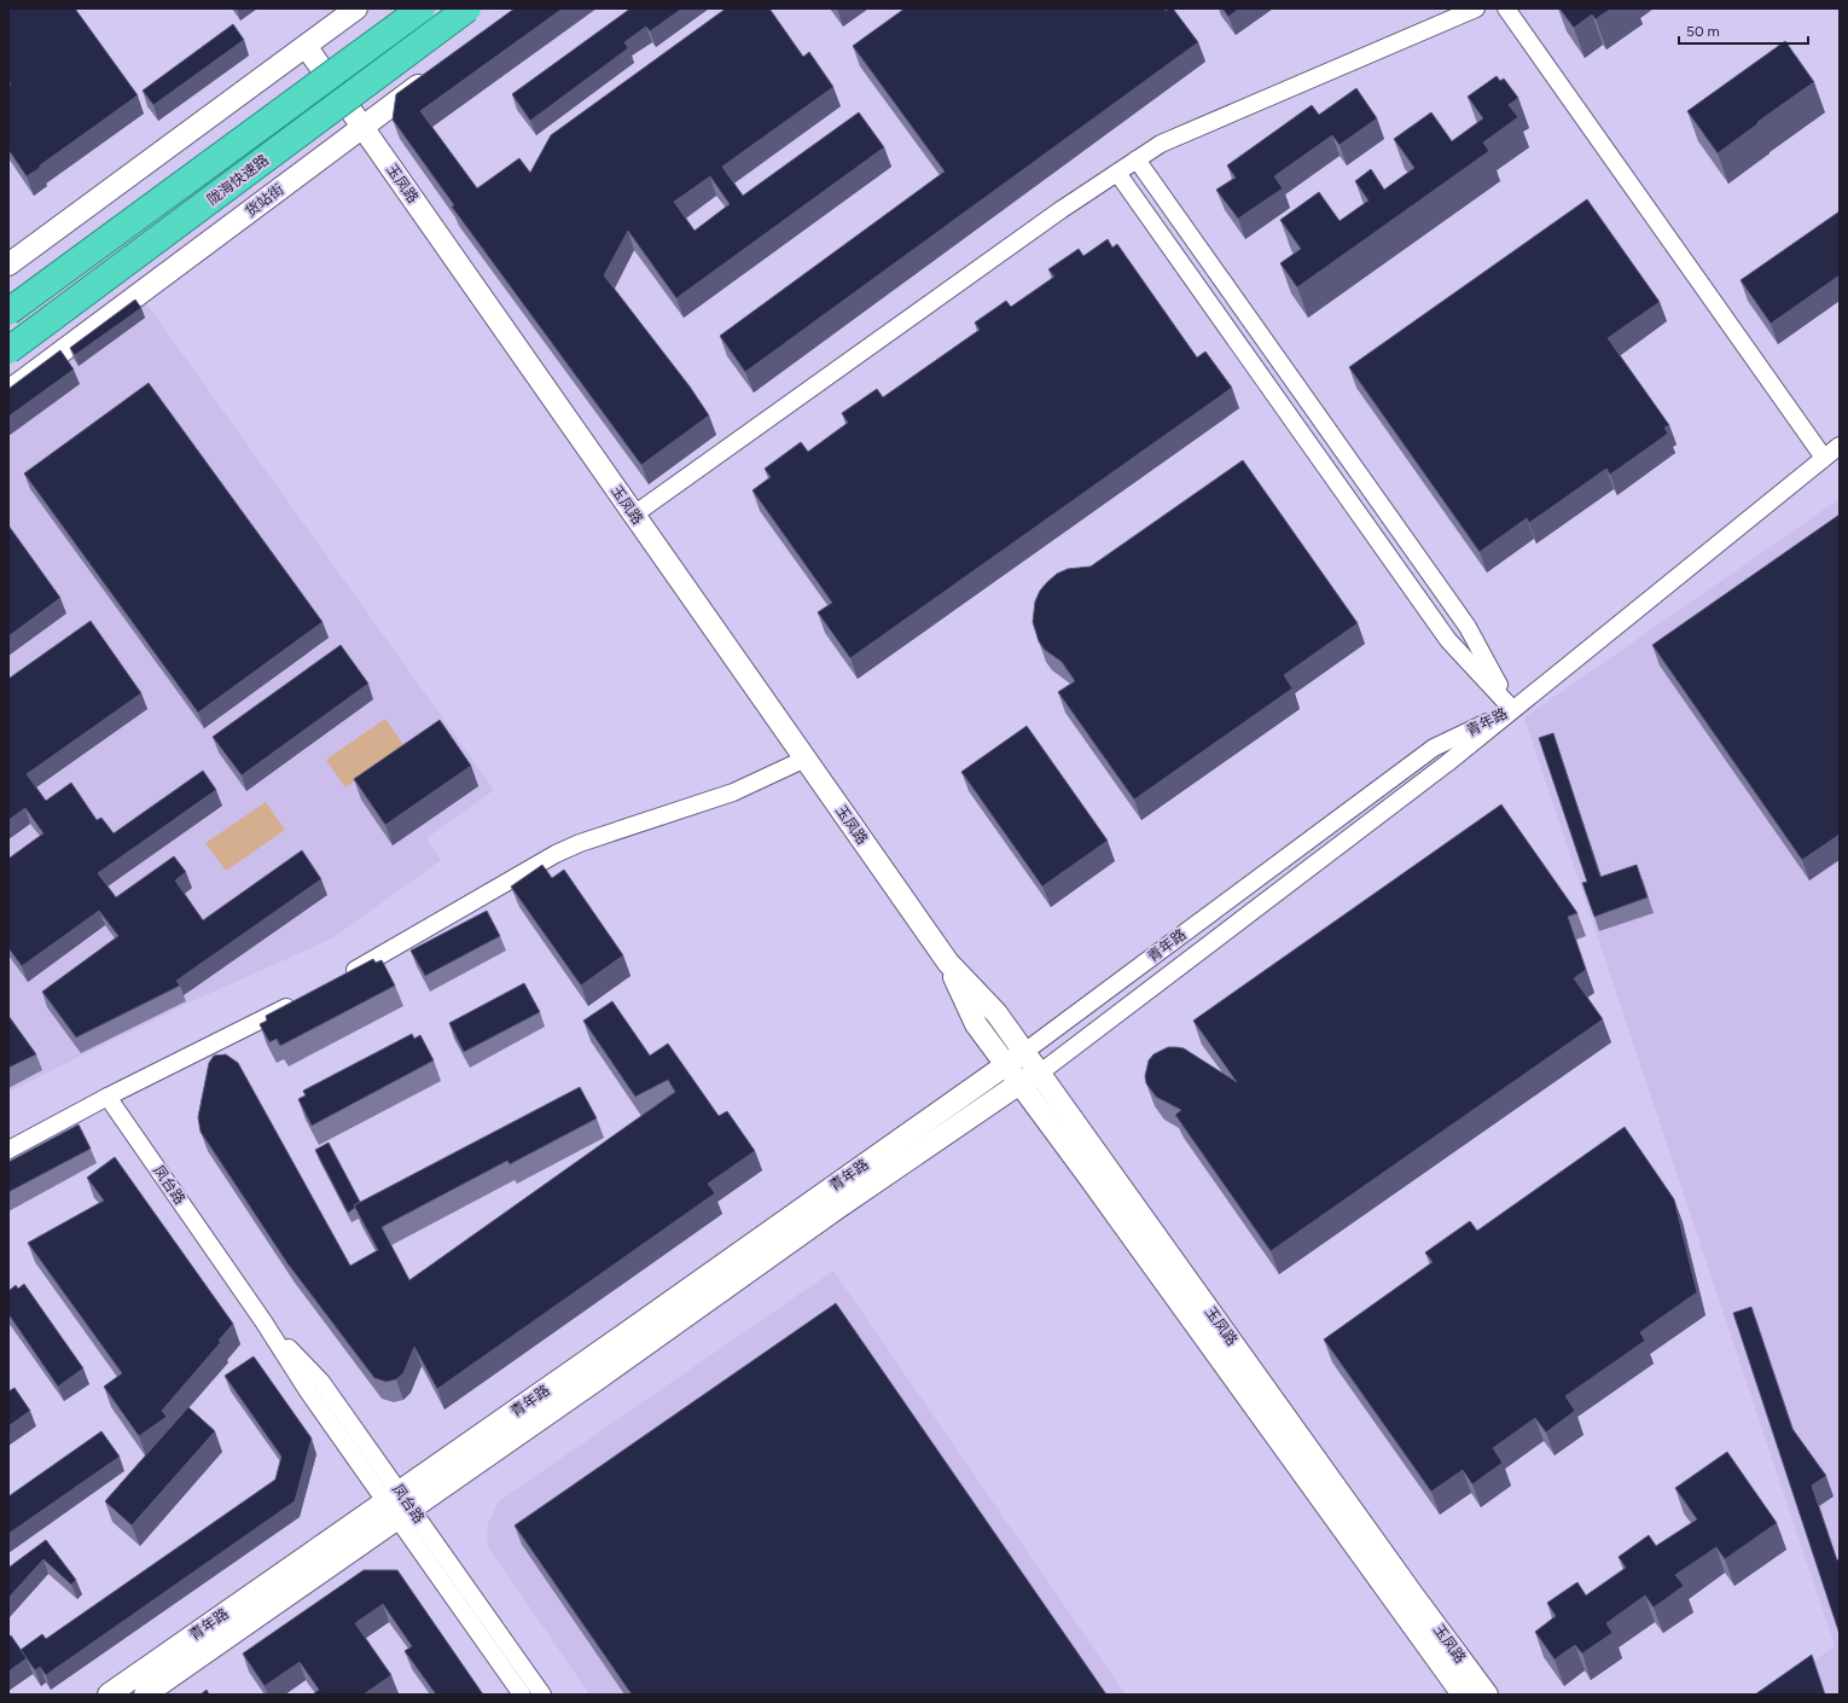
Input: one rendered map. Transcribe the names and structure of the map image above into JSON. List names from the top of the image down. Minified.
{"streets":{"highway":["陇海快速路"],"street":["玉凤路","货站街","青年路","凤台路"]},"crossings":[["玉凤路","货站街"],["玉凤路","青年路"],["青年路","凤台路"]],"scale_bar":"50 m"}
